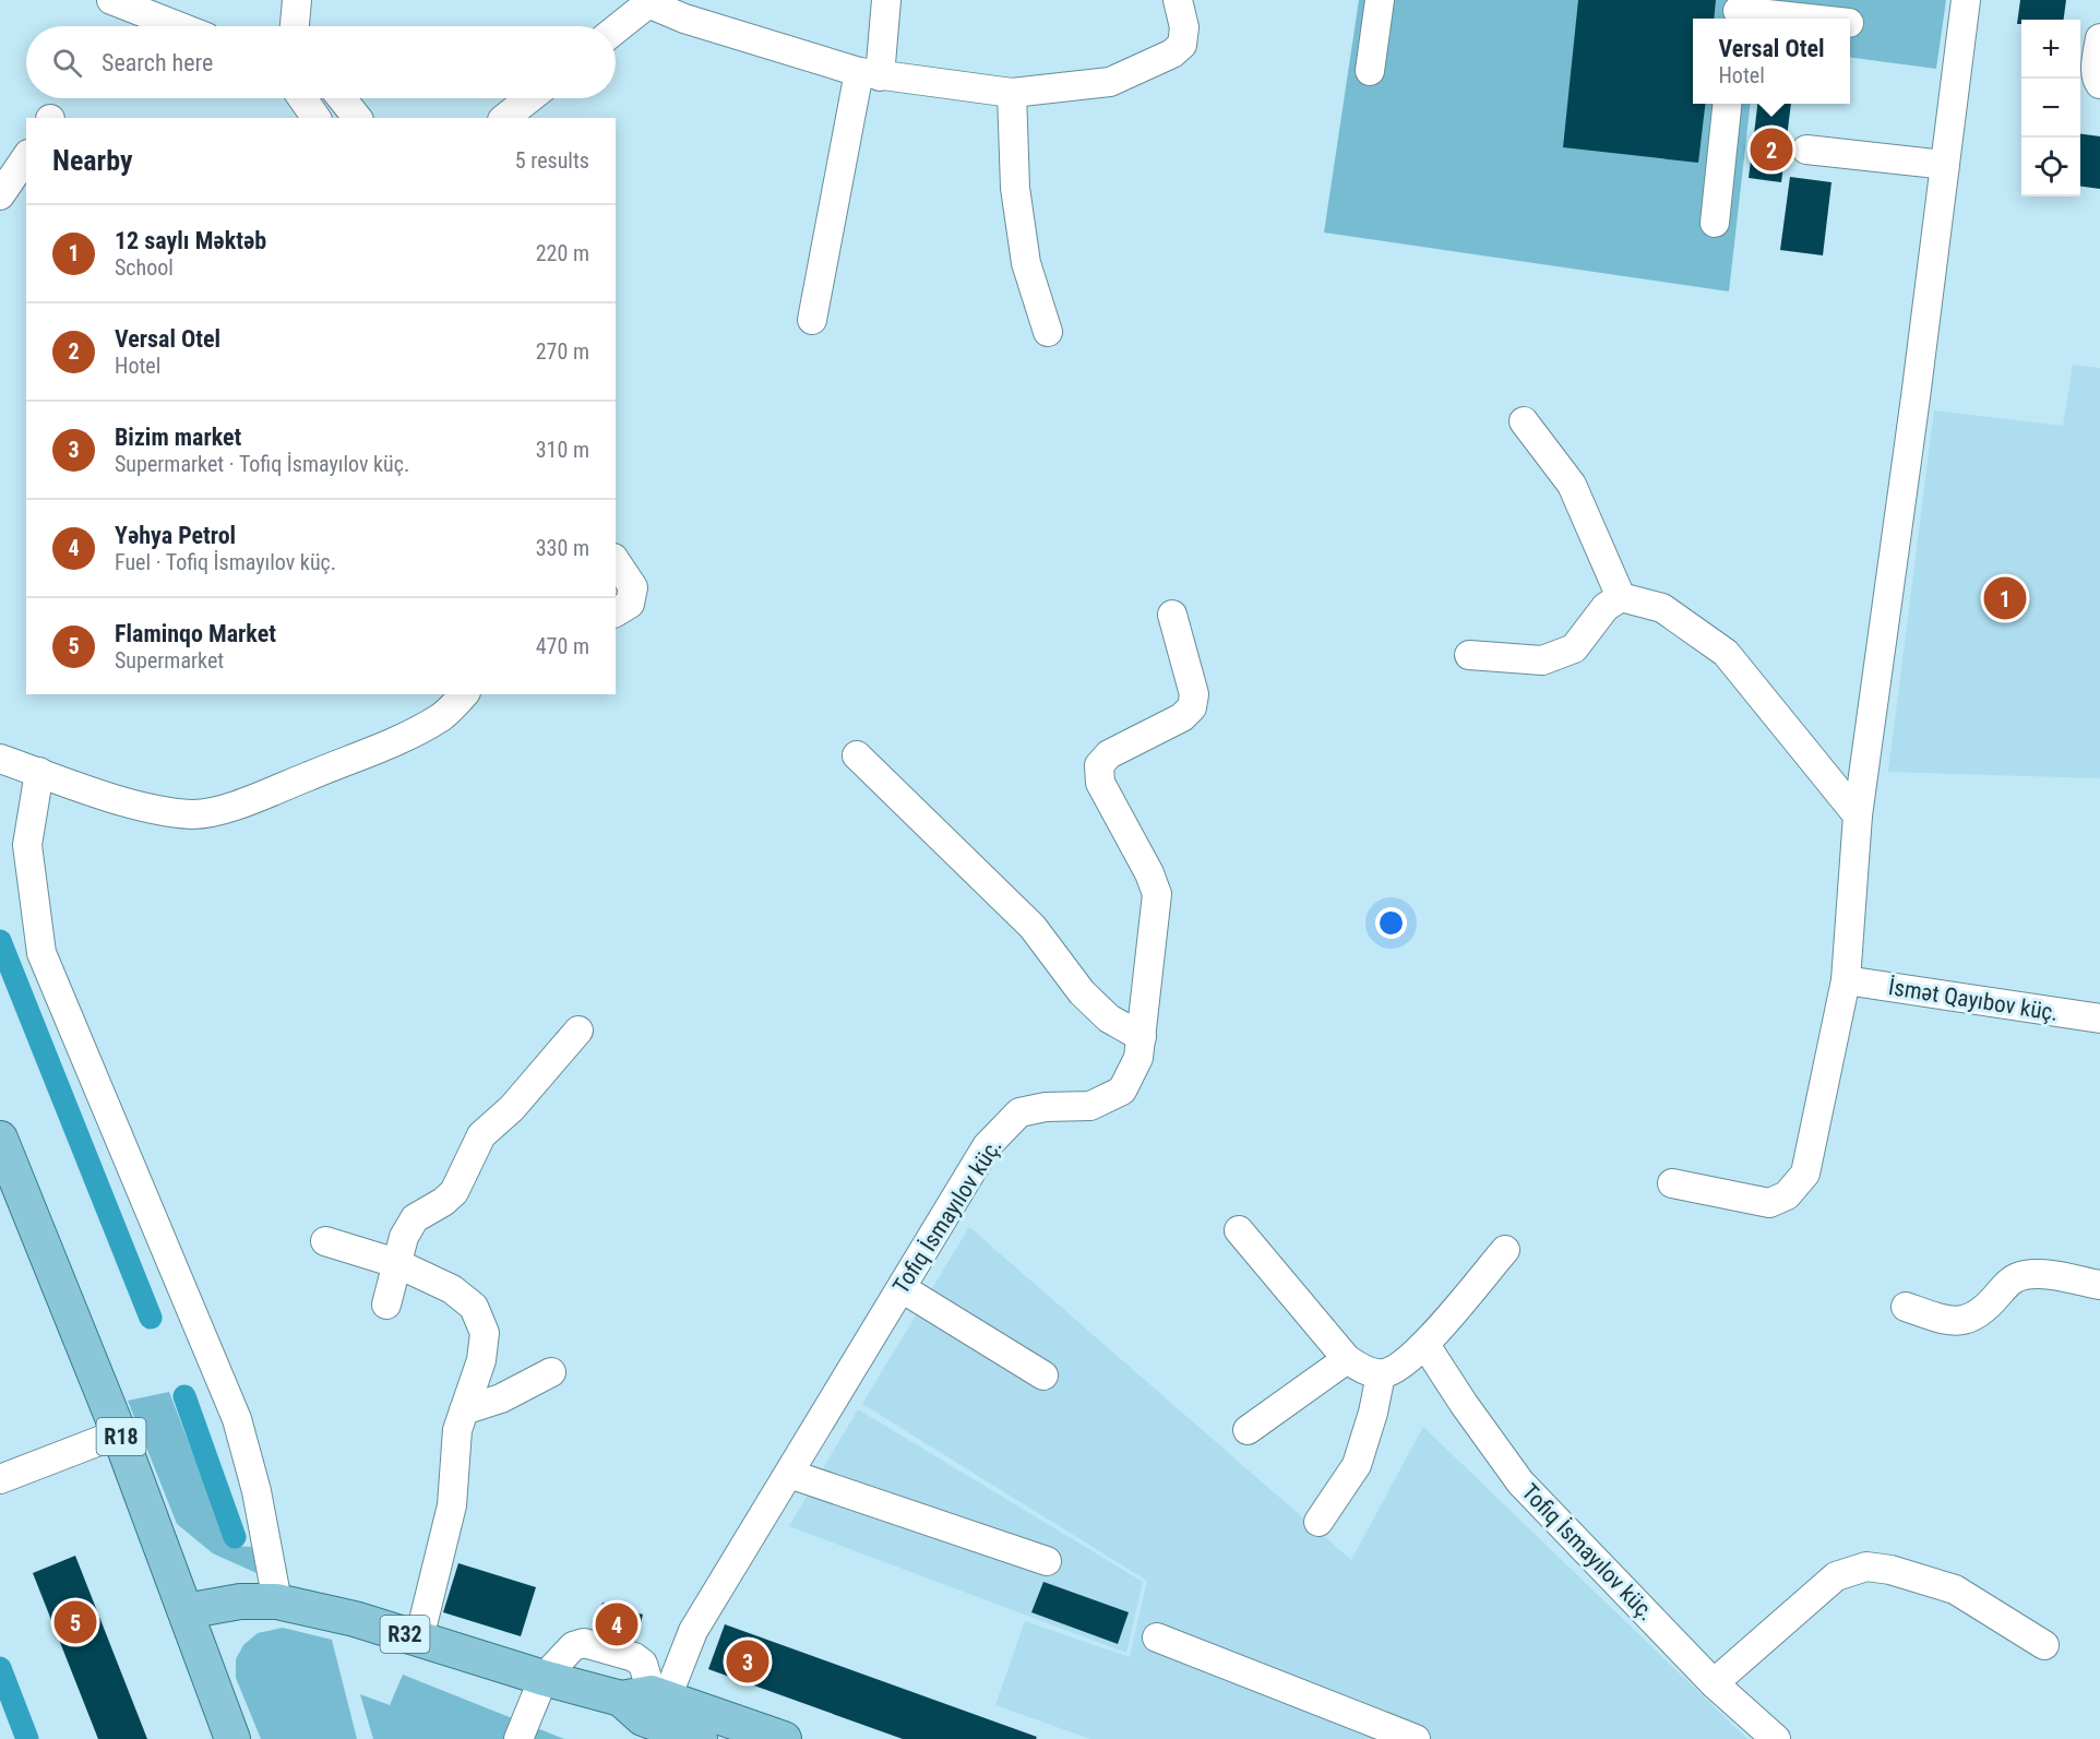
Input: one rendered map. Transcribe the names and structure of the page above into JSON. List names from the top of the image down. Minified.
{"streets":{"main road":["R18","R32"],"street":["İsmət Qayıbov küç.","Tofiq İsmayılov küç."]},"crossings":[["Tofiq İsmayılov küç.","R32"],["R18","R32"]],"page":{"popup":["Versal Otel","Hotel"],"map_buttons":["+","−"],"search":"Search here","heading":["Nearby","5 results"],"pins":["2","1","5","4","3"],"list":[{"mark":"1","name":"12 saylı Məktəb","note":"School","value":"220 m"},{"mark":"2","name":"Versal Otel","note":"Hotel","value":"270 m"},{"mark":"3","name":"Bizim market","note":"Supermarket · Tofiq İsmayılov küç.","value":"310 m"},{"mark":"4","name":"Yəhya Petrol","note":"Fuel · Tofiq İsmayılov küç.","value":"330 m"},{"mark":"5","name":"Flaminqo Market","note":"Supermarket","value":"470 m"}]}}
